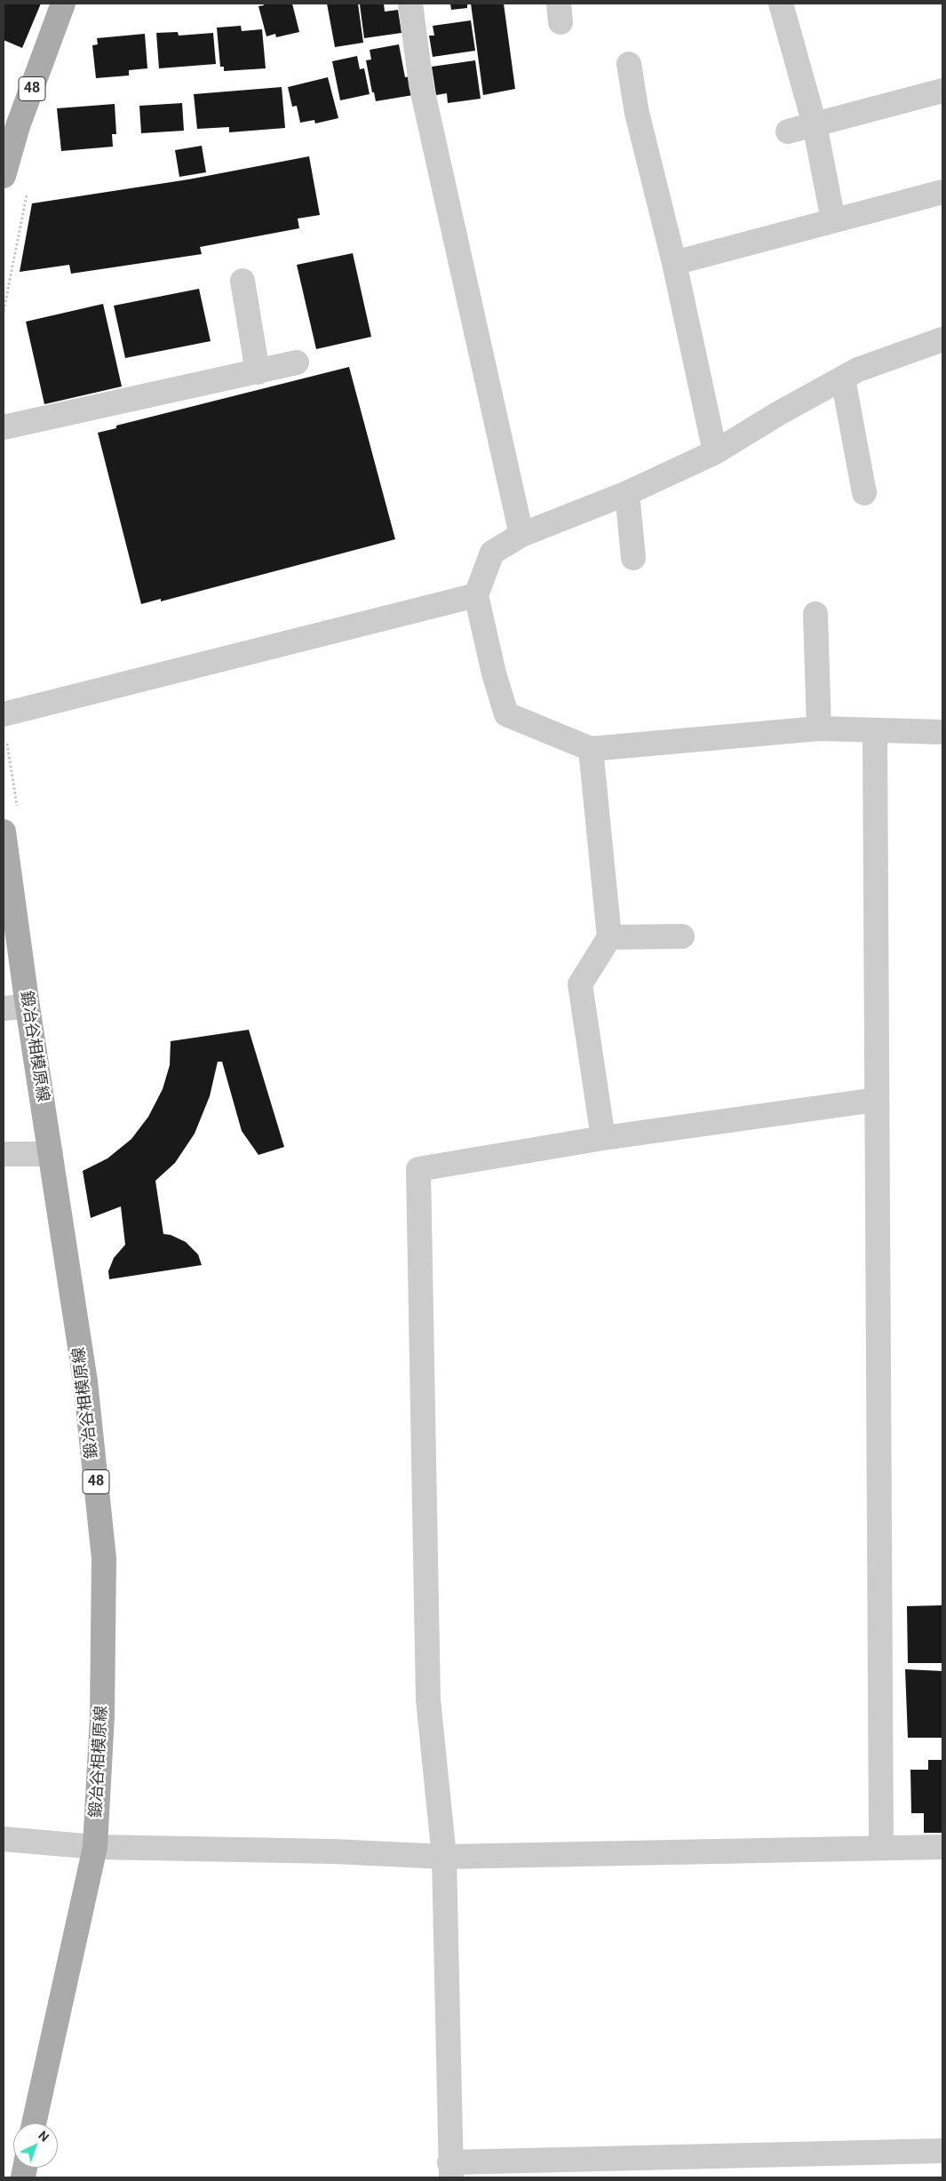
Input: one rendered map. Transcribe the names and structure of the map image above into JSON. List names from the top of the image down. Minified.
{"streets":{"main road":["48","鍛冶谷相模原線"]},"north":"top right"}
